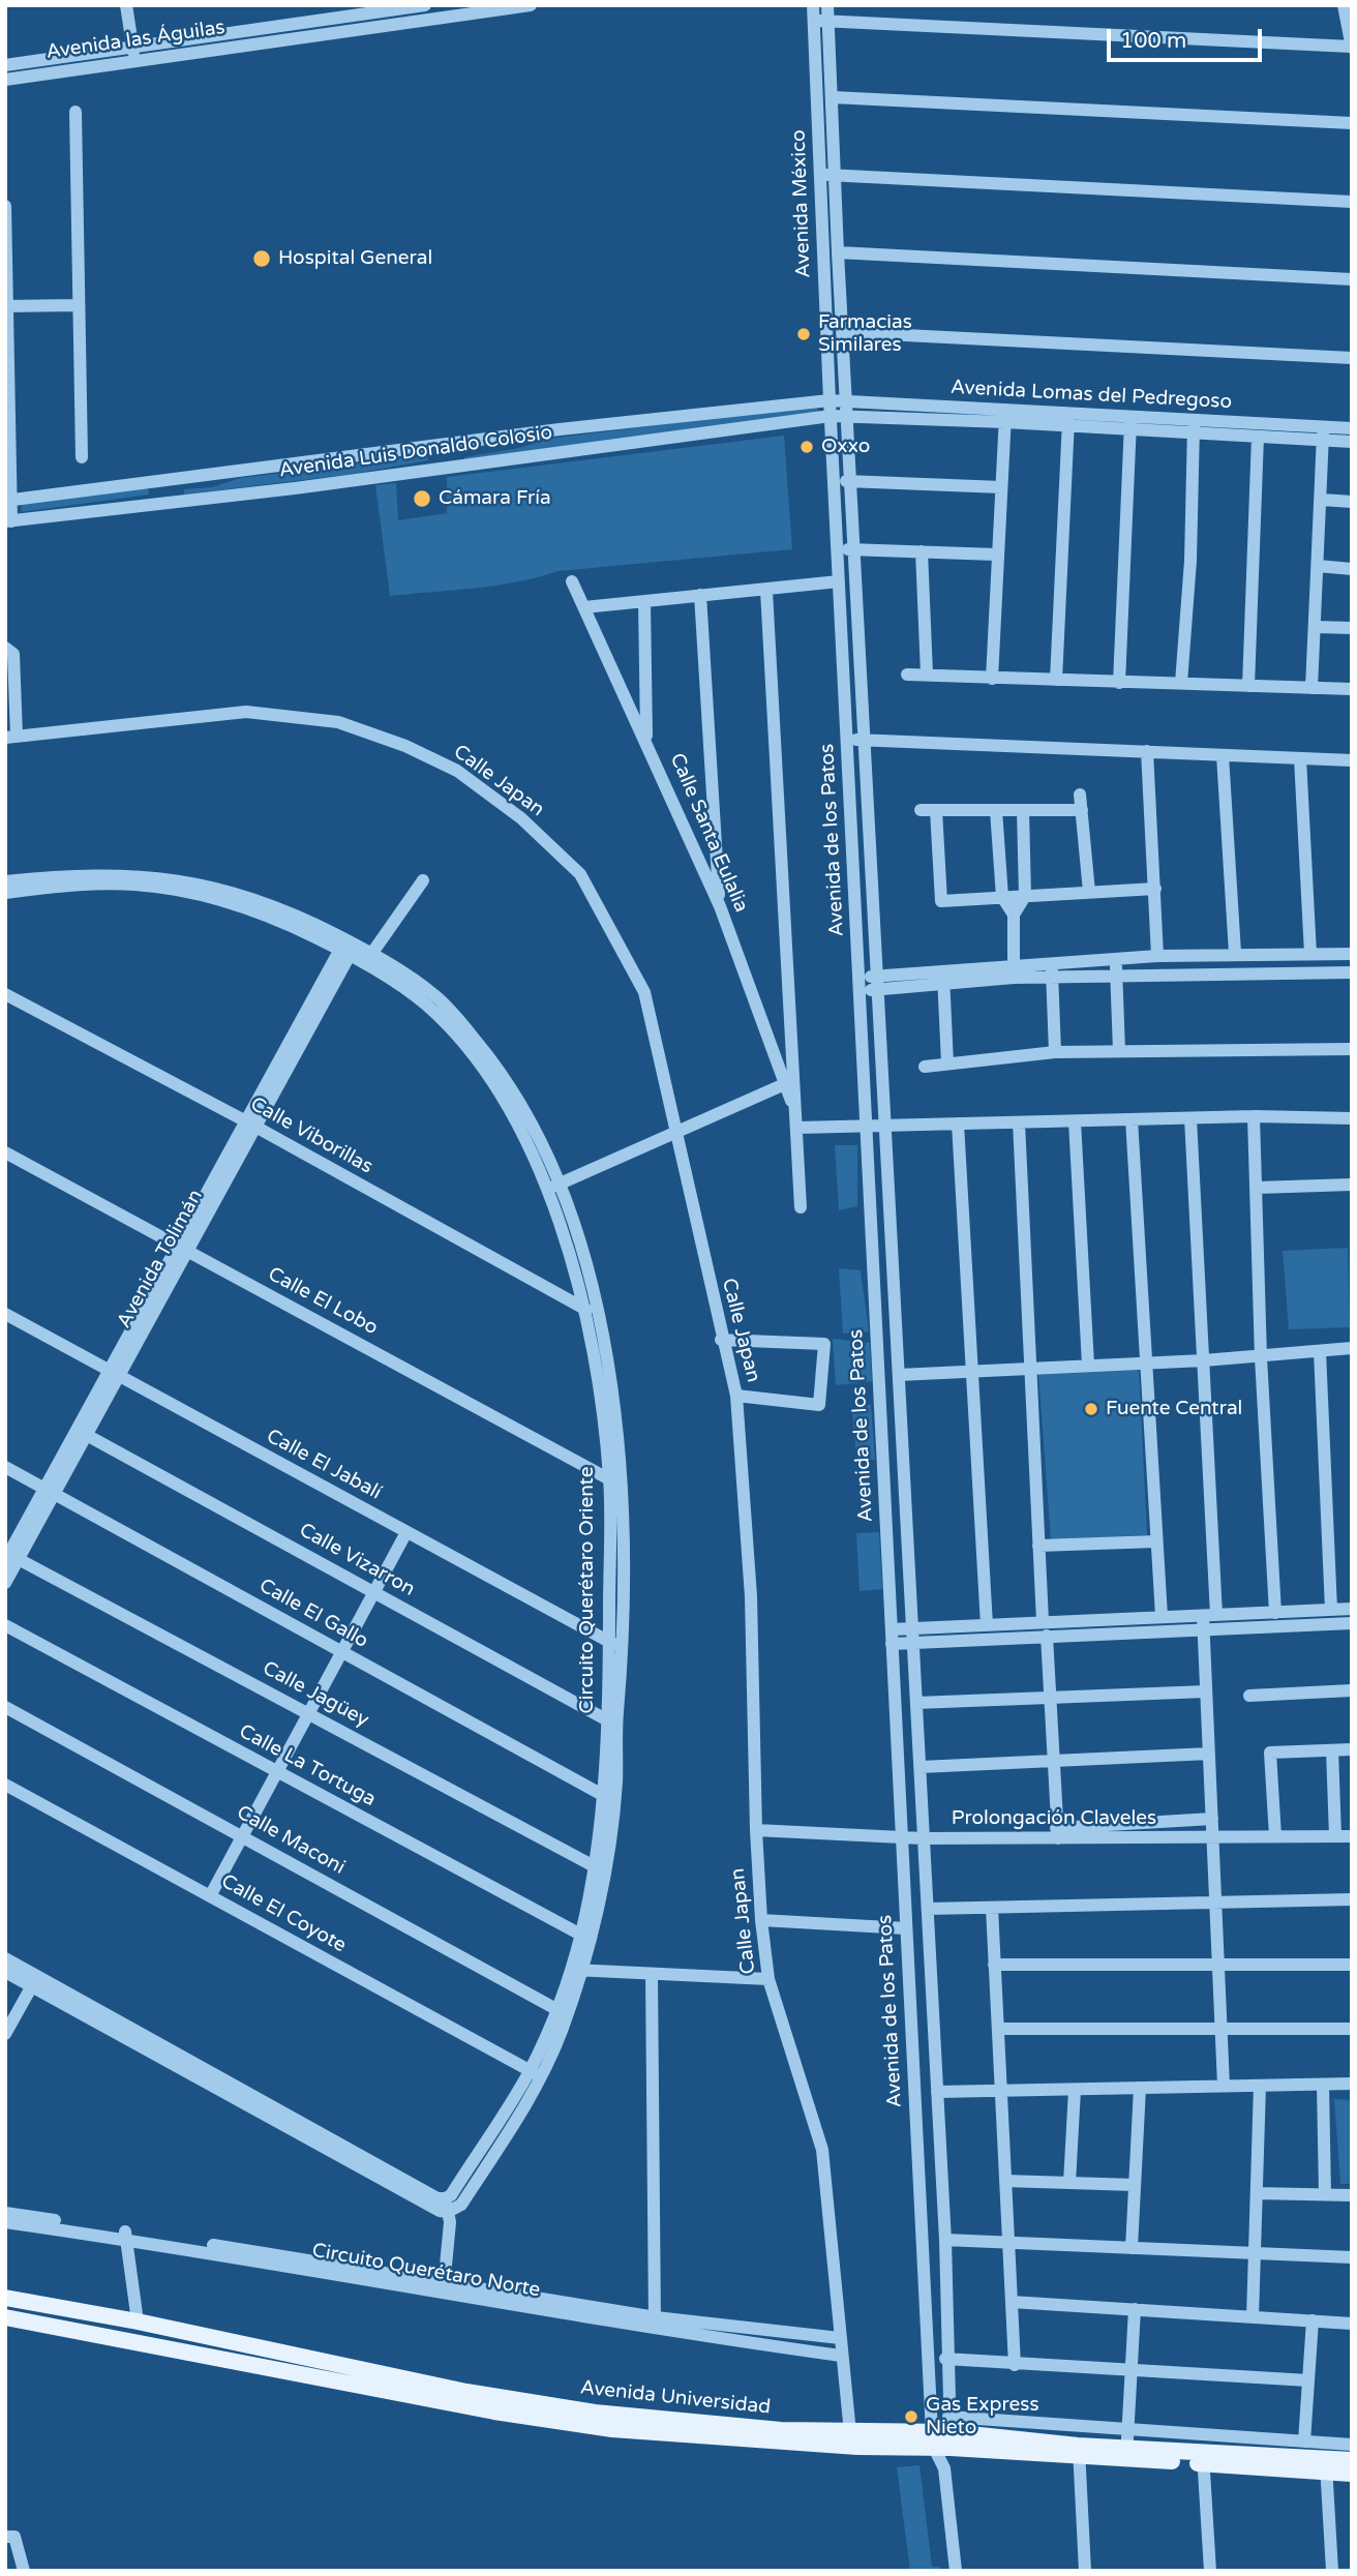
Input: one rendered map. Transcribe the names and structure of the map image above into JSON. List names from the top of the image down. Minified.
{"streets":{"main road":["Avenida Universidad"],"street":["Avenida las Águilas","Avenida México","Avenida Lomas del Pedregoso","Avenida Luis Donaldo Colosio","Calle Japan","Calle Santa Eulalia","Avenida de los Patos","Calle Viborillas","Avenida Tolimán","Calle El Lobo","Calle El Jabalí","Calle Vizarron","Circuito Querétaro Oriente","Calle El Gallo","Calle Jagüey","Calle La Tortuga","Prolongación Claveles","Calle Maconi","Calle El Coyote","Circuito Querétaro Norte"]},"crossings":[["Avenida México","Avenida Lomas del Pedregoso"],["Avenida México","Avenida Luis Donaldo Colosio"],["Avenida México","Avenida de los Patos"],["Avenida Lomas del Pedregoso","Avenida Luis Donaldo Colosio"],["Avenida Lomas del Pedregoso","Avenida de los Patos"],["Avenida Luis Donaldo Colosio","Avenida de los Patos"],["Calle Japan","Prolongación Claveles"],["Calle Japan","Circuito Querétaro Norte"],["Calle Japan","Avenida Universidad"],["Avenida de los Patos","Prolongación Claveles"],["Avenida de los Patos","Avenida Universidad"],["Calle Viborillas","Avenida Tolimán"],["Calle Viborillas","Circuito Querétaro Oriente"],["Avenida Tolimán","Calle El Lobo"],["Avenida Tolimán","Calle El Jabalí"],["Avenida Tolimán","Calle Vizarron"],["Avenida Tolimán","Circuito Querétaro Oriente"],["Avenida Tolimán","Calle El Gallo"],["Avenida Tolimán","Calle Jagüey"],["Calle El Lobo","Circuito Querétaro Oriente"],["Calle El Jabalí","Circuito Querétaro Oriente"],["Calle Vizarron","Circuito Querétaro Oriente"],["Circuito Querétaro Oriente","Calle El Gallo"],["Circuito Querétaro Oriente","Calle Jagüey"],["Circuito Querétaro Oriente","Calle La Tortuga"],["Circuito Querétaro Oriente","Calle Maconi"],["Circuito Querétaro Oriente","Calle El Coyote"]],"places":["Hospital General","Farmacias Similares","Oxxo","Cámara Fría","Fuente Central","Gas Express Nieto"],"scale_bar":"100 m"}
